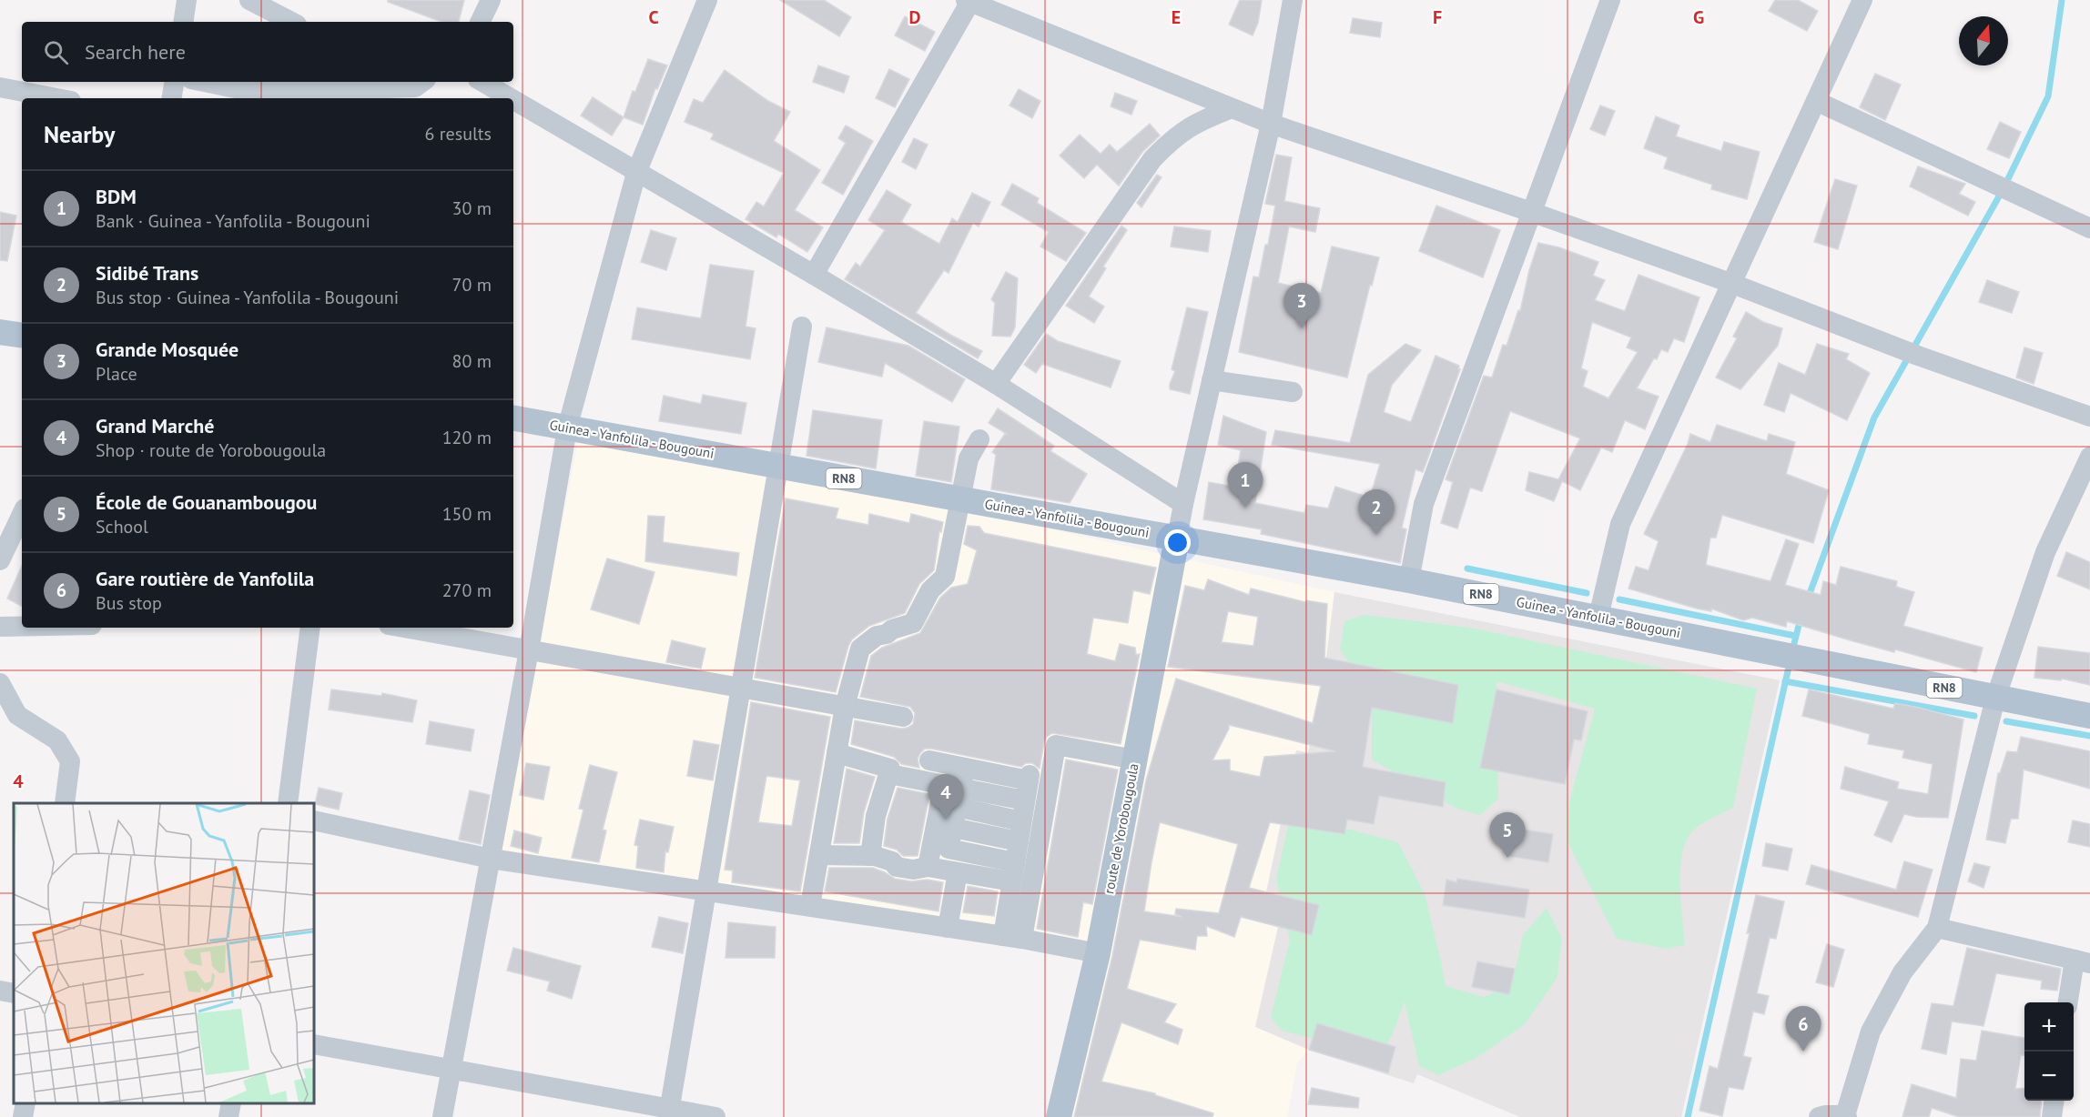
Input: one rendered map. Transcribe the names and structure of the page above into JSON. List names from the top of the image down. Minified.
{"streets":{"main road":["Guinea - Yanfolila - Bougouni","RN8","route de Yorobougoula"]},"crossings":[["Guinea - Yanfolila - Bougouni","route de Yorobougoula"]],"north":"top","page":{"search":"Search here","heading":["Nearby","6 results"],"list":[{"mark":"1","name":"BDM","note":"Bank · Guinea - Yanfolila - Bougouni","value":"30 m"},{"mark":"2","name":"Sidibé Trans","note":"Bus stop · Guinea - Yanfolila - Bougouni","value":"70 m"},{"mark":"3","name":"Grande Mosquée","note":"Place","value":"80 m"},{"mark":"4","name":"Grand Marché","note":"Shop · route de Yorobougoula","value":"120 m"},{"mark":"5","name":"École de Gouanambougou","note":"School","value":"150 m"},{"mark":"6","name":"Gare routière de Yanfolila","note":"Bus stop","value":"270 m"}],"pins":["3","1","2","4","5","6"],"map_buttons":["+","−"]},"grid":{"columns":["C","D","E","F","G"],"rows":["4"]}}
